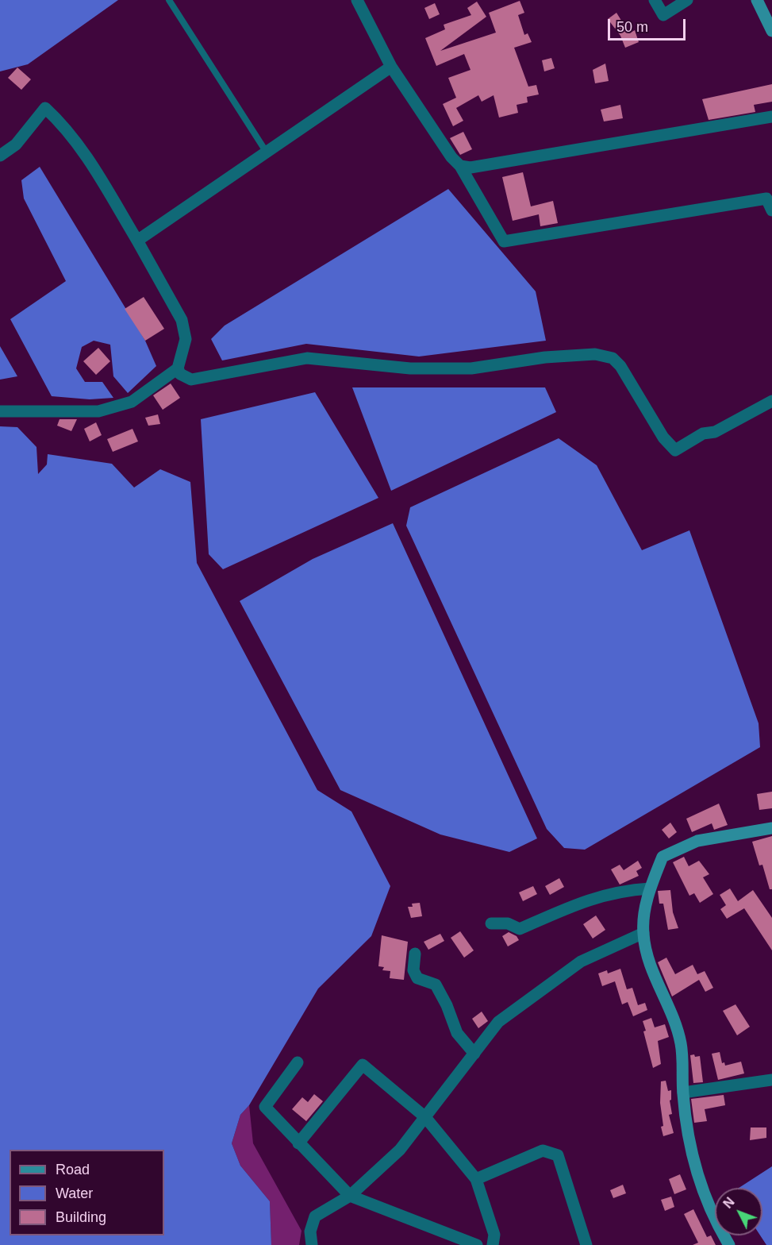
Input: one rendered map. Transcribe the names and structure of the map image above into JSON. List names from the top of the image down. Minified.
{"legend":["Road","Water","Building"],"scale_bar":"50 m","north":"top left"}
